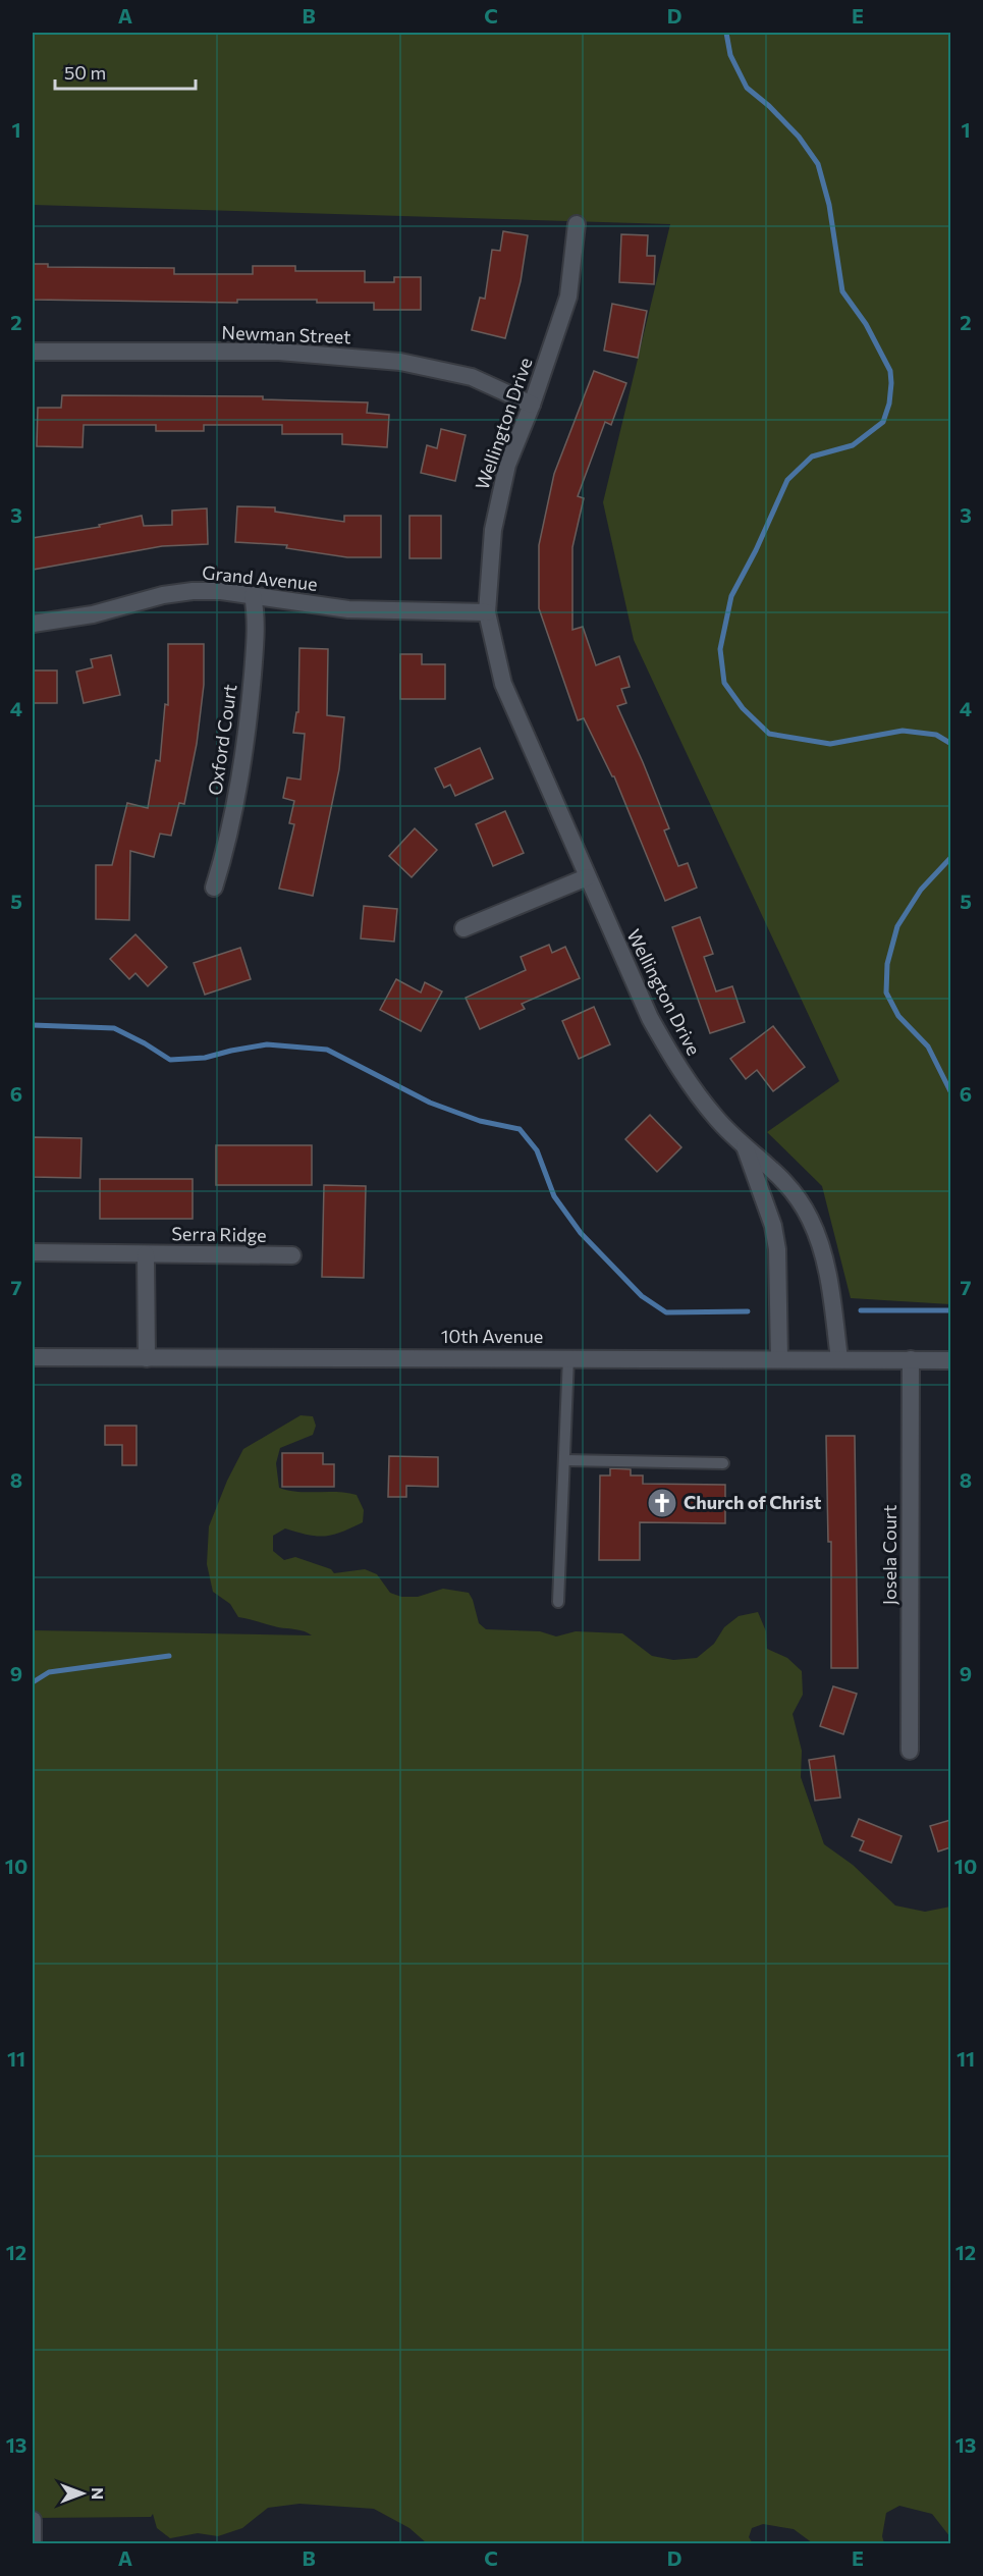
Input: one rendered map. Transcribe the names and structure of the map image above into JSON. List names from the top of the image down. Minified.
{"streets":{"street":["Newman Street","Wellington Drive","Grand Avenue","Oxford Court","Serra Ridge","10th Avenue","Josela Court"]},"crossings":[["Newman Street","Wellington Drive"],["Wellington Drive","Grand Avenue"],["Wellington Drive","10th Avenue"],["Grand Avenue","Oxford Court"],["Serra Ridge","10th Avenue"],["10th Avenue","Josela Court"]],"places":{"church":["Church of Christ"]},"scale_bar":"50 m","north":"right","grid":{"columns":["A","B","C","D","E"],"rows":["1","2","3","4","5","6","7","8","9","10","11","12","13"]}}
